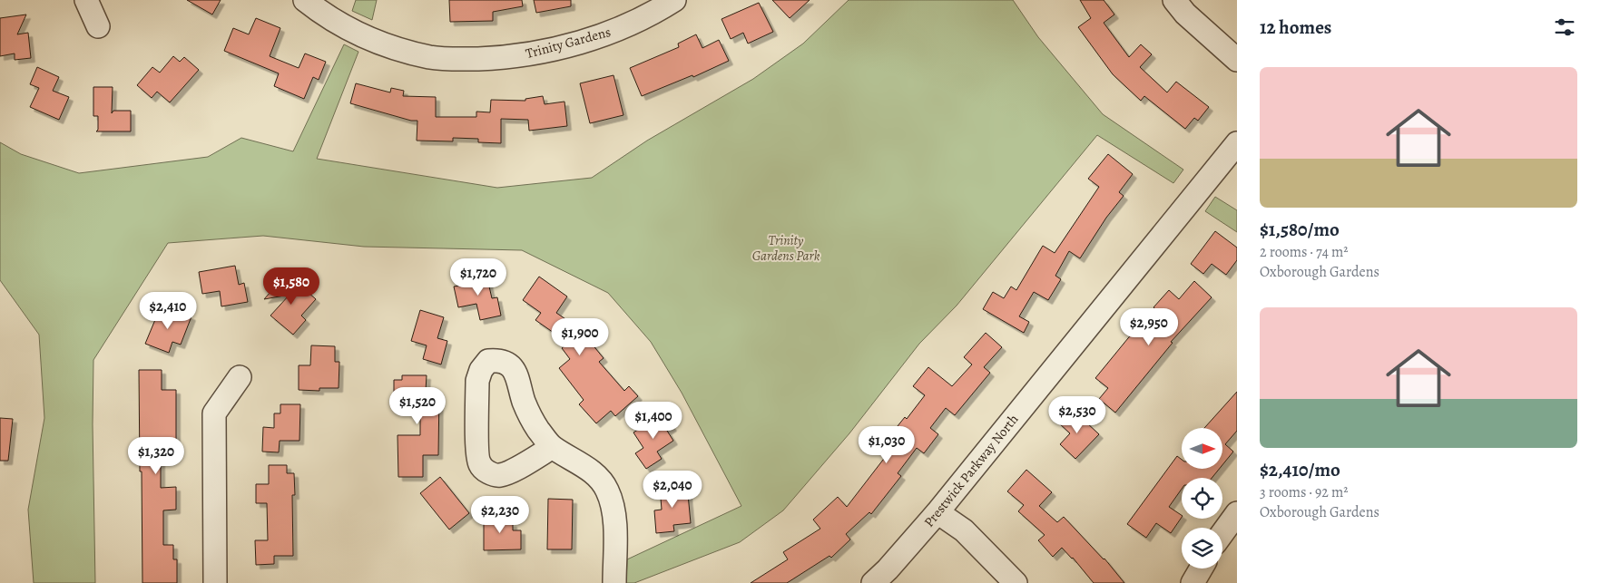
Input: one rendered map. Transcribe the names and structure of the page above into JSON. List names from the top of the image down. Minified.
{"streets":{"street":["Trinity Gardens","Prestwick Parkway North"]},"parks":["Trinity Gardens Park"],"north":"right","page":{"heading":"12 homes","list":[{"name":"$1,580/mo","note":"2 rooms · 74 m² · Oxborough Gardens"},{"name":"$2,410/mo","note":"3 rooms · 92 m² · Oxborough Gardens"}],"price":["$1,720","$1,580","$2,410","$2,950","$1,900","$1,520","$2,530","$1,400","$1,030","$1,320","$2,040","$2,230"]}}
